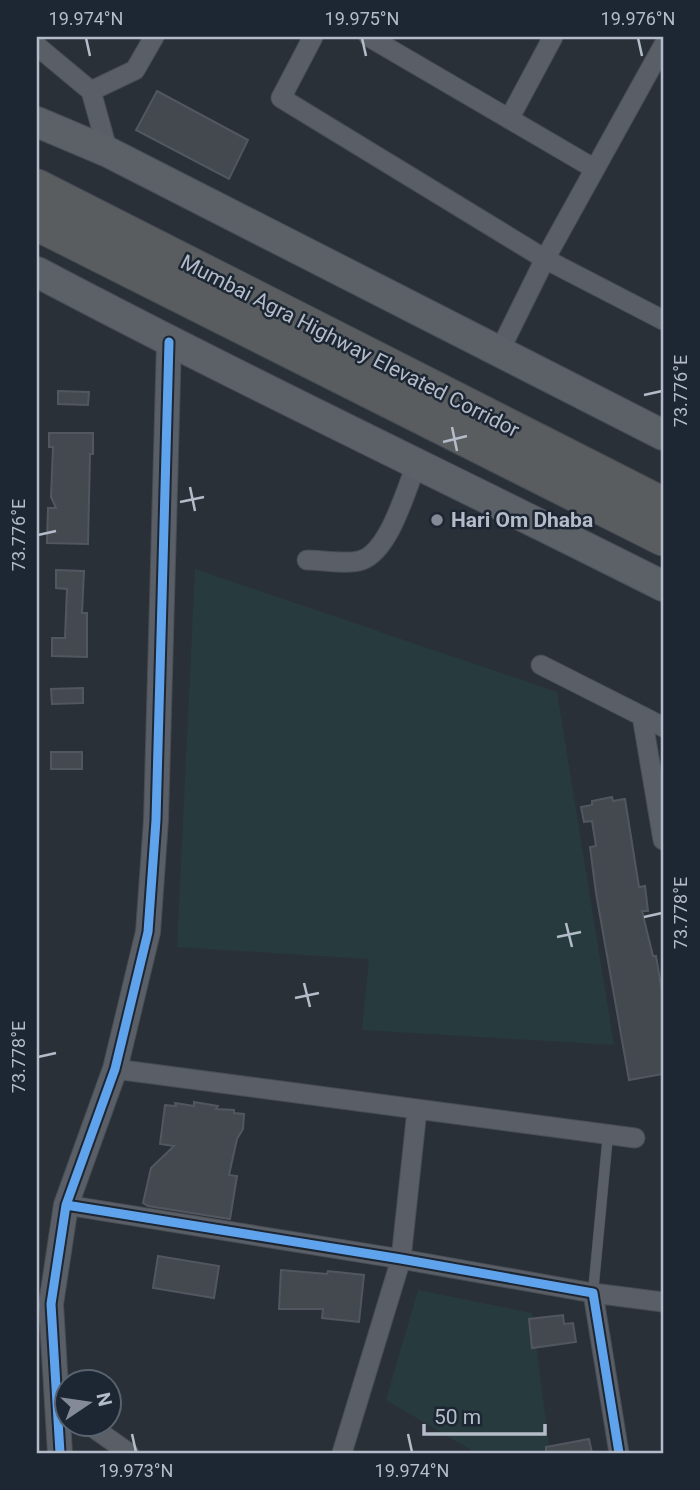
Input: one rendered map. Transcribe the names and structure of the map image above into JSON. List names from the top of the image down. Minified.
{"streets":{"highway":["Mumbai Agra Highway Elevated Corridor"]},"places":["Hari Om Dhaba"],"scale_bar":"50 m","north":"right","coordinates":["19.974°N","19.975°N","19.976°N","73.776°E","73.778°E","19.973°N"]}
